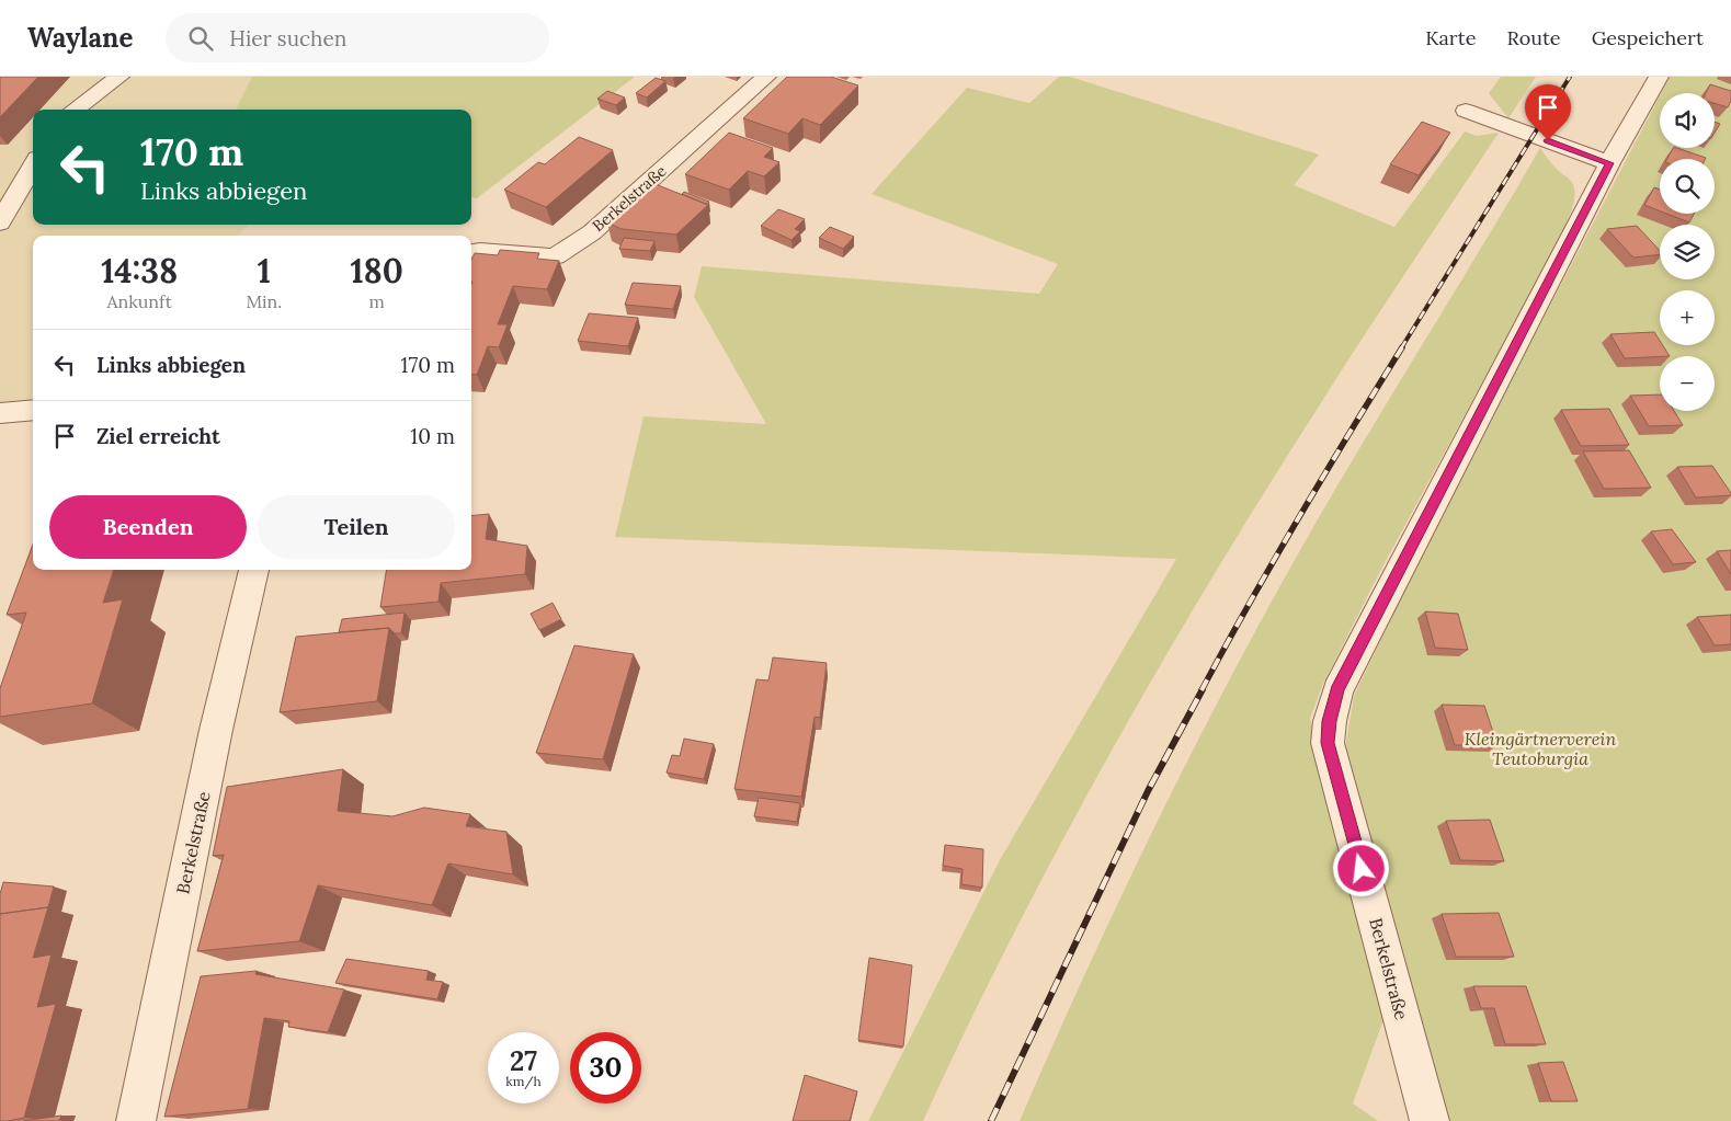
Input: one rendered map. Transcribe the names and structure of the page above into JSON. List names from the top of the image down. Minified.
{"streets":{"street":["Berkelstraße"]},"parks":["Kleingärtnerverein Teutoburgia"],"page":{"header":"Waylane","search":"Hier suchen","nav":["Karte","Route","Gespeichert"],"map_buttons":["+","−"],"turn":["170 m","Links abbiegen"],"eta":["14:38","Ankunft","1","Min.","180","m"],"list":[{"name":"Links abbiegen","value":"170 m"},{"name":"Ziel erreicht","value":"10 m"}],"buttons":["Beenden","Teilen"],"speed":"27 km/h","limit":"30"}}
